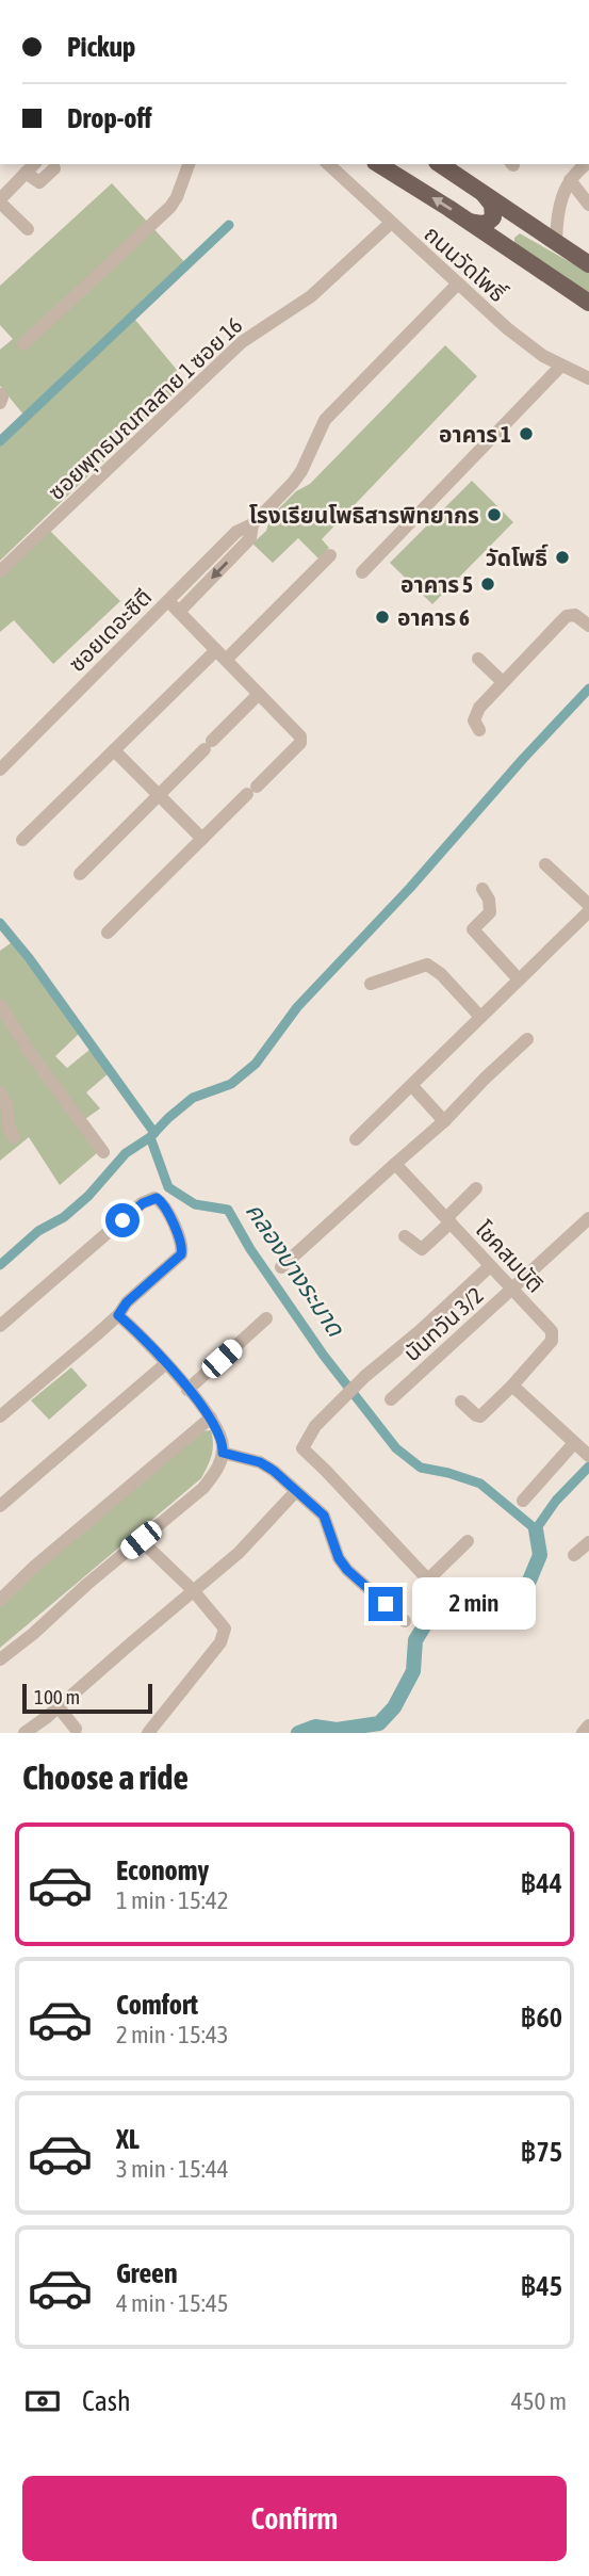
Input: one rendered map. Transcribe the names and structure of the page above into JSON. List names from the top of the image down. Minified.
{"streets":{"street":["ถนนวัดโพธิ์","ซอยพุทธมณฑลสาย 1 ซอย 16","ซอยเดอะซิตี","โชคสมบัติ","นันทวัน 3/2"]},"crossings":[["ถนนวัดโพธิ์","ซอยพุทธมณฑลสาย 1 ซอย 16"],["ถนนวัดโพธิ์","ซอยเดอะซิตี"],["โชคสมบัติ","นันทวัน 3/2"]],"water":["คลองบางระมาด"],"places":["อาคาร 1","โรงเรียนโพธิสารพิทยากร","วัดโพธิ์","อาคาร 5","อาคาร 6"],"scale_bar":"100 m","page":{"banner":["Pickup","Drop-off"],"bubble":"2 min","scale":"100 m","heading":"Choose a ride","list":[{"name":"Economy","note":"1 min · 15:42","value":"฿44"},{"name":"Comfort","note":"2 min · 15:43","value":"฿60"},{"name":"XL","note":"3 min · 15:44","value":"฿75"},{"name":"Green","note":"4 min · 15:45","value":"฿45"}],"pay":["Cash","450 m"],"buttons":"Confirm"}}
